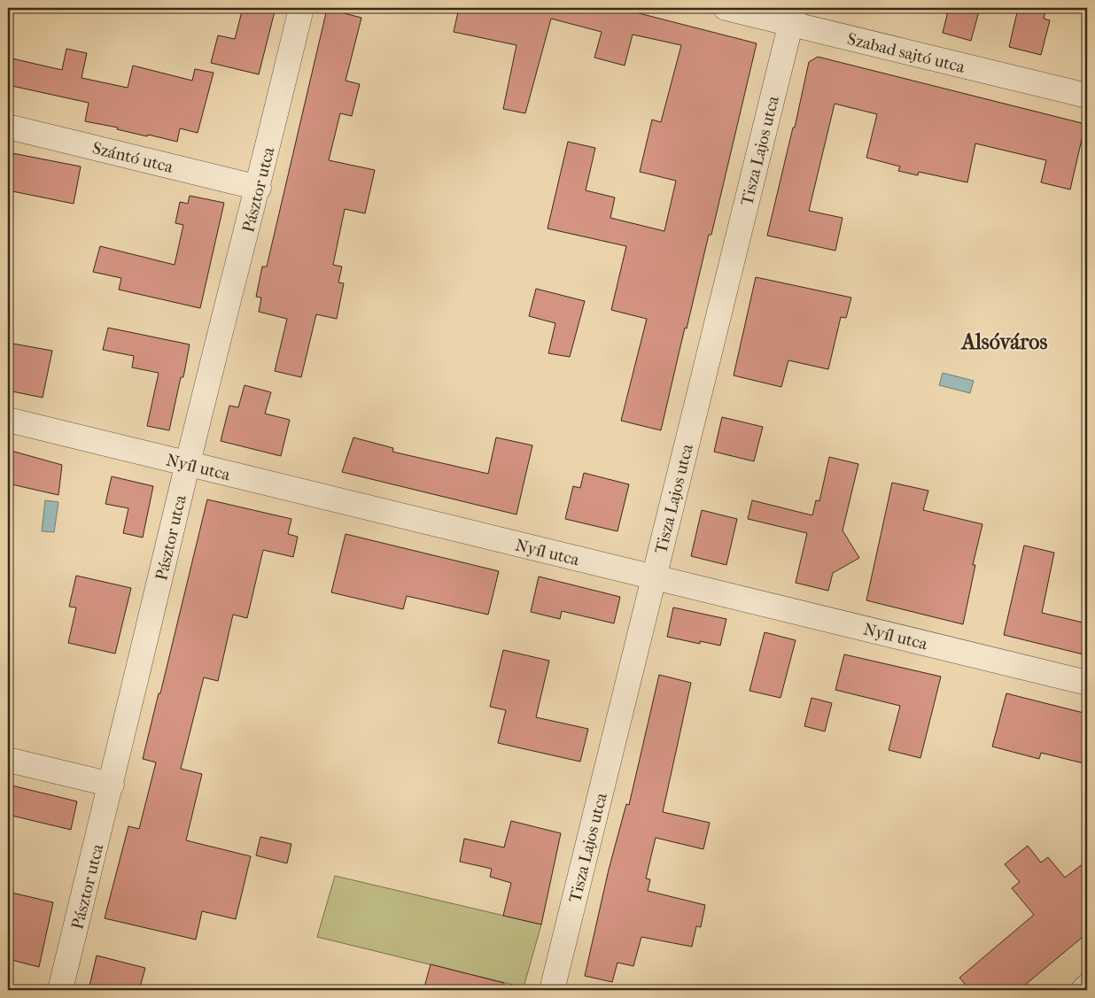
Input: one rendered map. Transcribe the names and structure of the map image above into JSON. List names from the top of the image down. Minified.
{"streets":{"street":["Szabad sajtó utca","Tisza Lajos utca","Szántó utca","Pásztor utca","Nyíl utca"]},"crossings":[["Szabad sajtó utca","Tisza Lajos utca"],["Tisza Lajos utca","Nyíl utca"],["Szántó utca","Pásztor utca"],["Pásztor utca","Nyíl utca"]],"districts":["Alsóváros"]}
